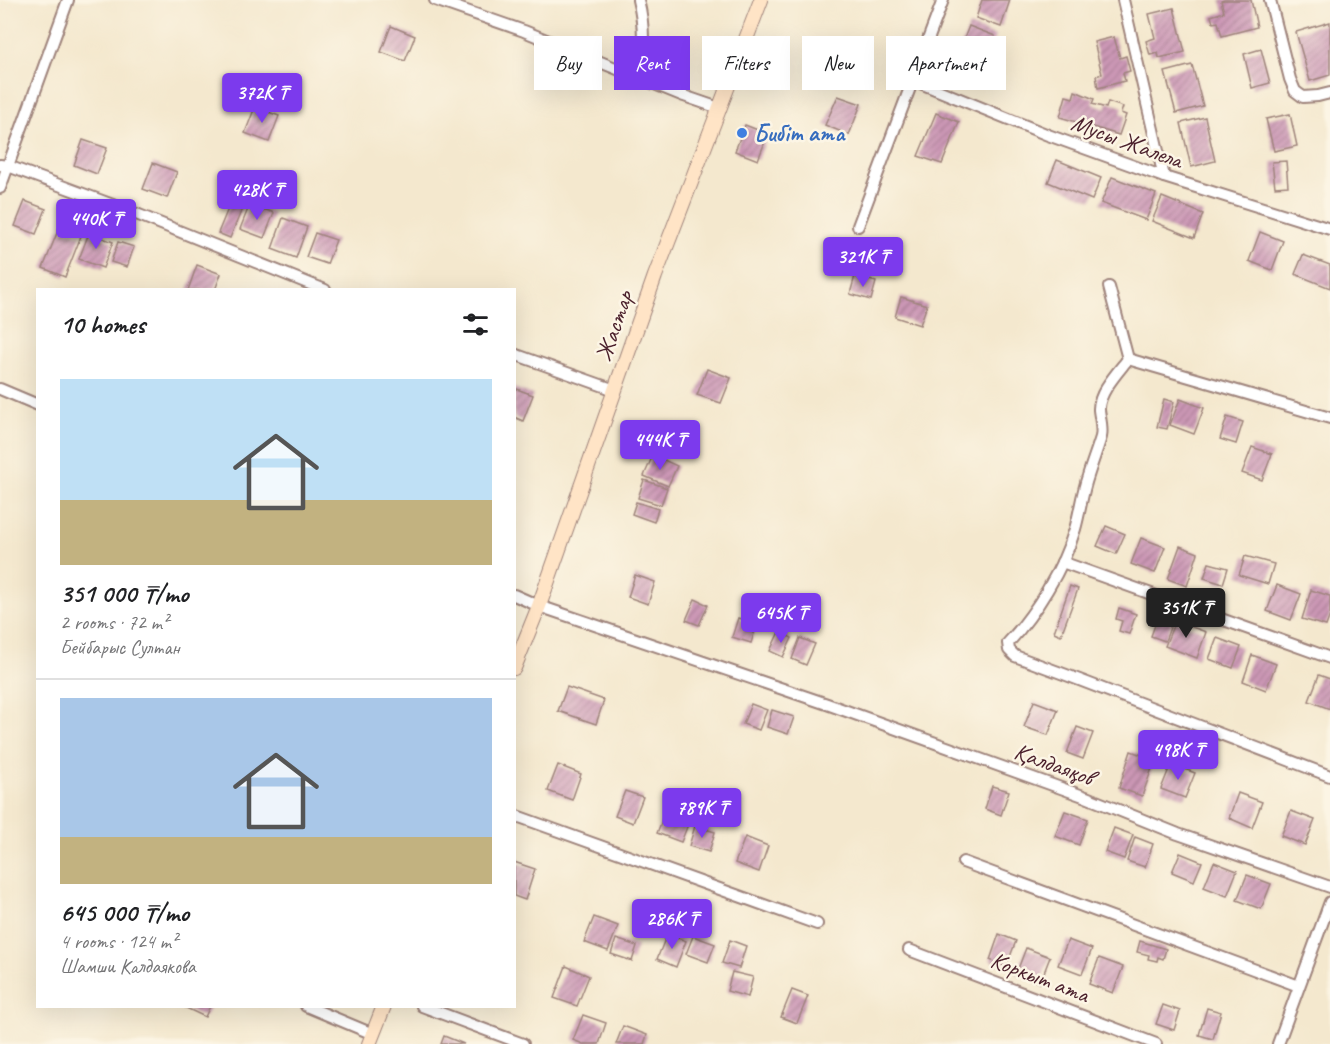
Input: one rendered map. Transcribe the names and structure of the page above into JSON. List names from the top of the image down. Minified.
{"streets":{"street":["Мусы Жалела","Жастар","Қалдаяқов","Коркыт ата"]},"crossings":[["Жастар","Қалдаяқов"]],"places":["Бибіт ата"],"page":{"chip":["Buy","Rent","Filters","New","Apartment"],"price":["372K ₸","428K ₸","440K ₸","321K ₸","444K ₸","351K ₸","645K ₸","498K ₸","789K ₸","286K ₸"],"heading":"10 homes","list":[{"name":"351 000 ₸/mo","note":"2 rooms · 72 m² · Бейбарыс Султан"},{"name":"645 000 ₸/mo","note":"4 rooms · 124 m² · Шамши Калдаякова"}]}}
